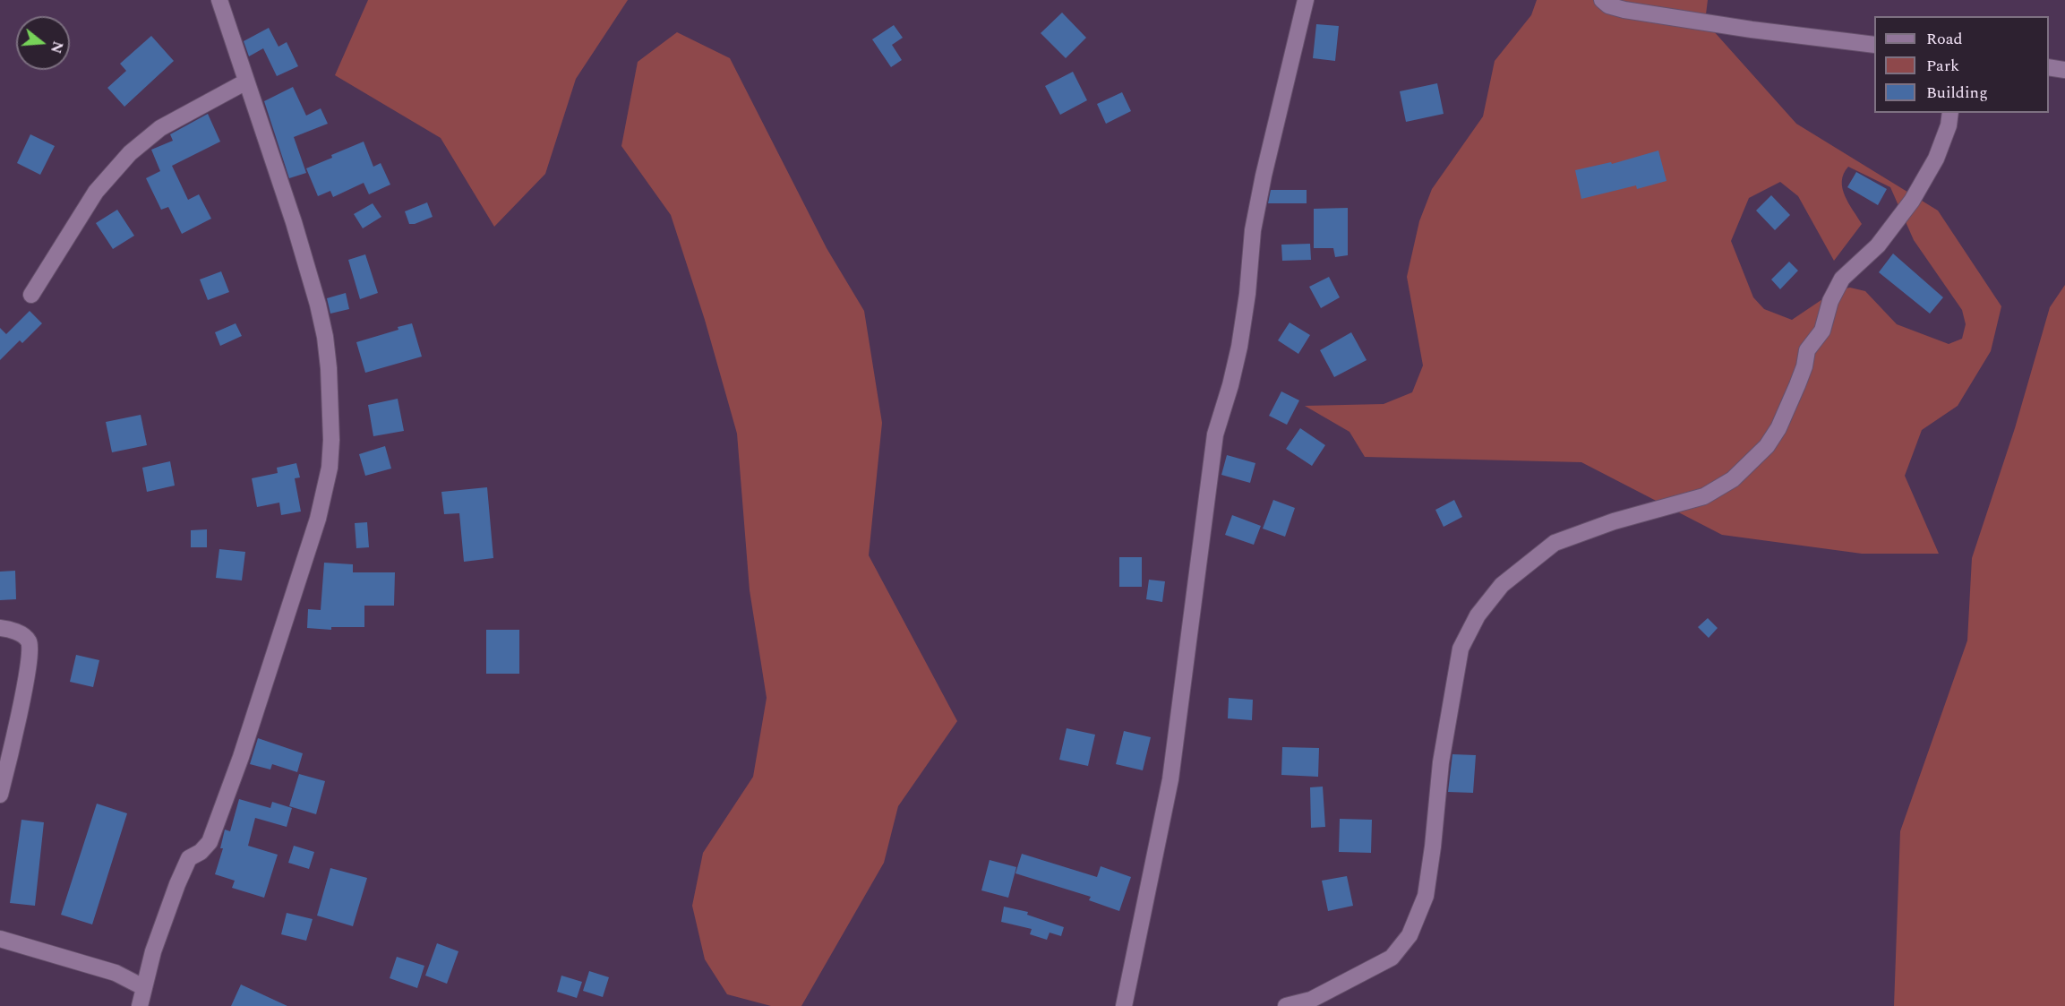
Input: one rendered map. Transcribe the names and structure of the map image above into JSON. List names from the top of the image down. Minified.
{"legend":["Road","Park","Building"],"north":"right"}
